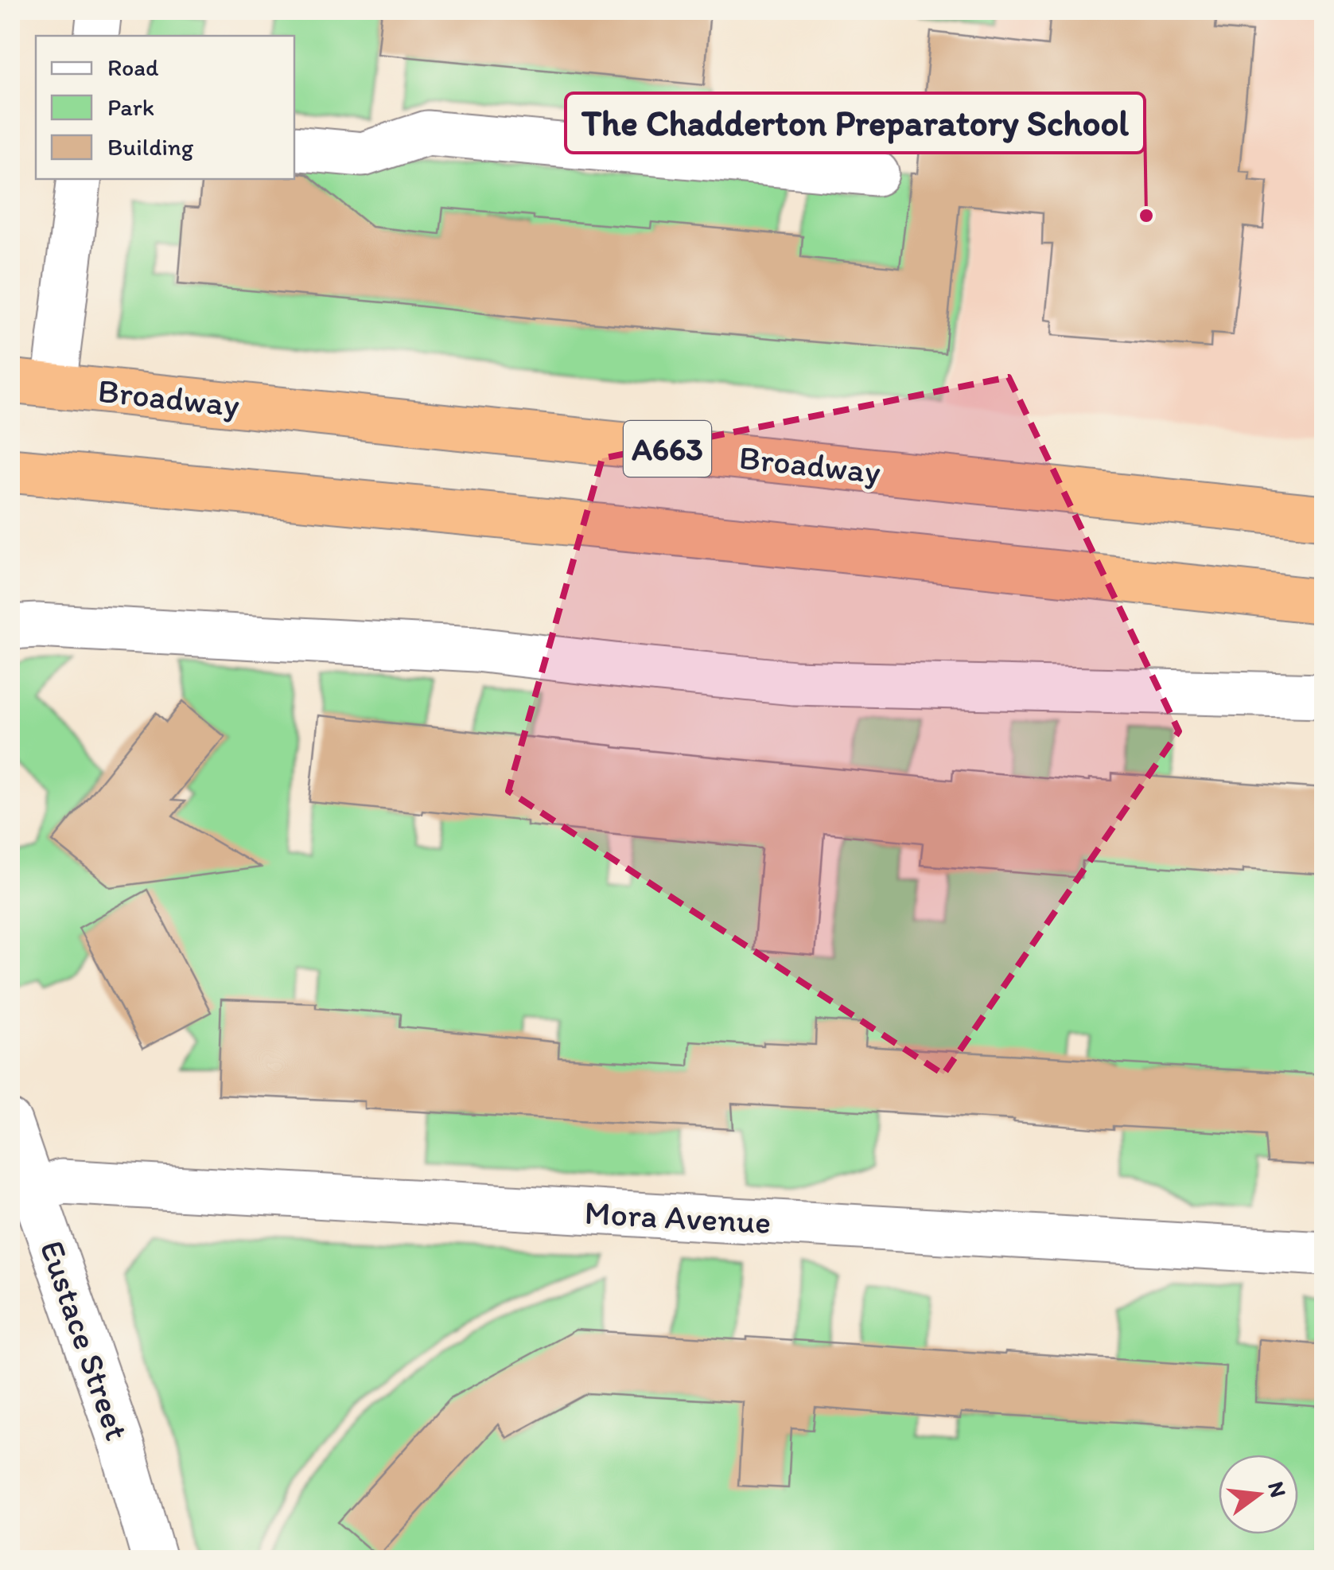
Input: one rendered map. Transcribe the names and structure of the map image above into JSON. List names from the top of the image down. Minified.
{"streets":{"highway":["Broadway","A663"],"street":["Mora Avenue","Eustace Street"]},"crossings":[["Mora Avenue","Eustace Street"]],"places":["The Chadderton Preparatory School"],"legend":["Road","Park","Building"],"north":"right"}
